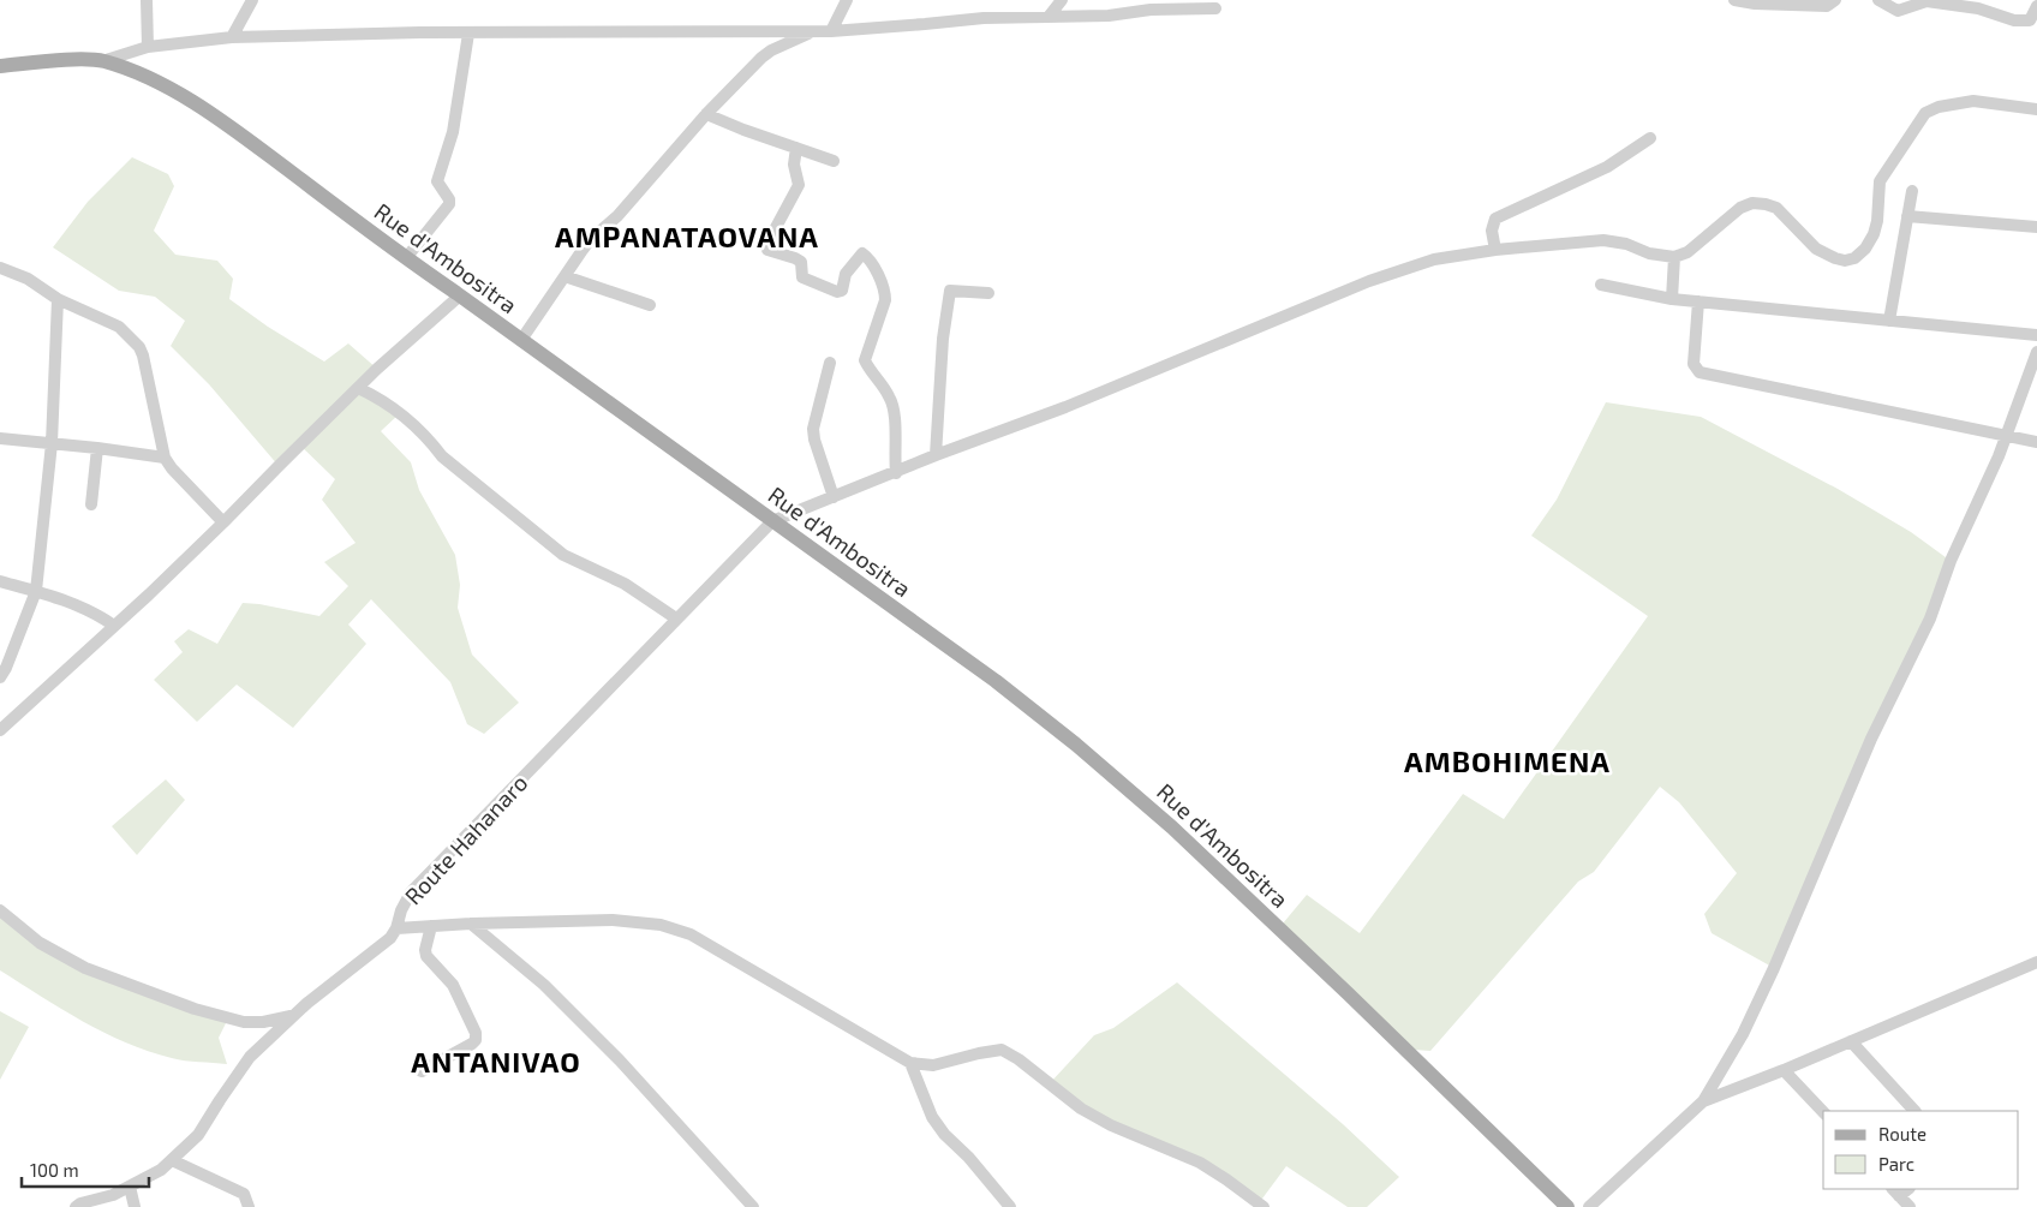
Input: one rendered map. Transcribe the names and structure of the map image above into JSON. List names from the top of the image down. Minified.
{"streets":{"main road":["Rue d'Ambositra"],"street":["Route Hahanaro"]},"crossings":[["Rue d'Ambositra","Route Hahanaro"]],"districts":["AMPANATAOVANA","AMBOHIMENA","ANTANIVAO"],"legend":["Route","Parc"],"scale_bar":"100 m"}
